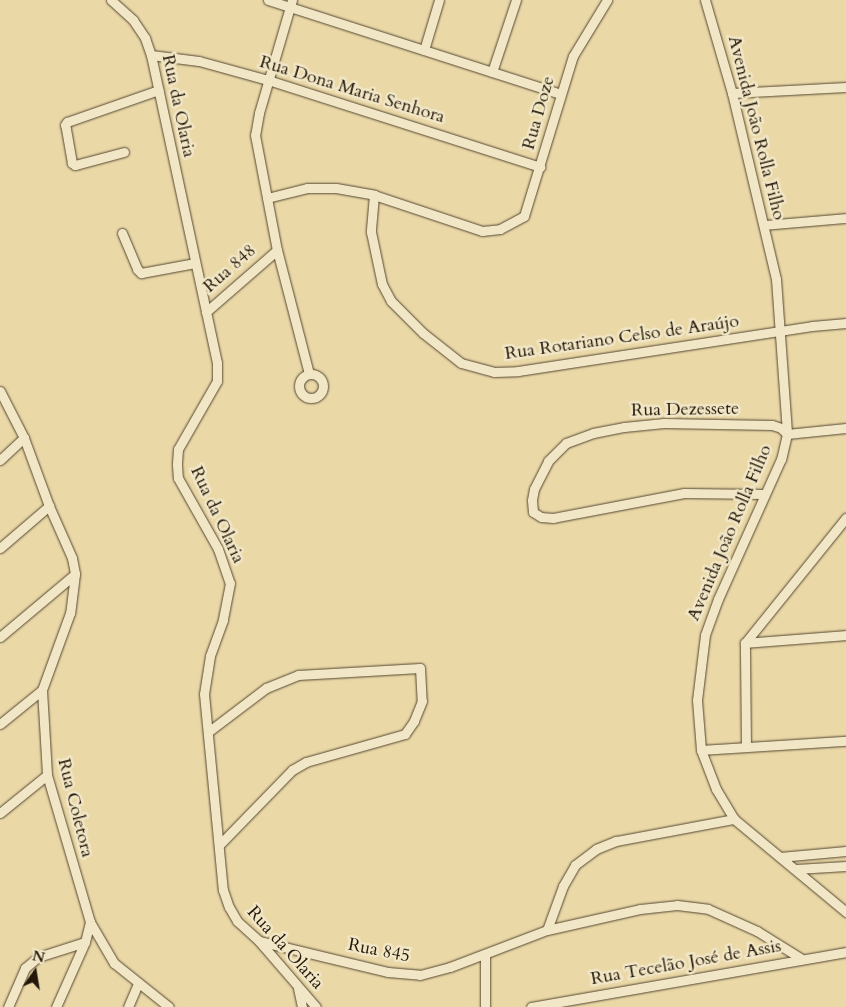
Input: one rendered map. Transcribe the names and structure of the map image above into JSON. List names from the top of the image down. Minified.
{"streets":{"street":["Rua Dona Maria Senhora","Rua da Olaria","Rua Doze","Avenida João Rolla Filho","Rua 848","Rua Rotariano Celso de Araújo","Rua Dezessete","Rua Coletora","Rua 845","Rua Tecelão José de Assis"]},"crossings":[["Rua Dona Maria Senhora","Rua da Olaria"],["Rua Dona Maria Senhora","Rua Doze"],["Rua da Olaria","Rua 848"],["Rua da Olaria","Rua 845"],["Rua Doze","Rua Rotariano Celso de Araújo"],["Avenida João Rolla Filho","Rua Rotariano Celso de Araújo"],["Avenida João Rolla Filho","Rua Dezessete"],["Rua 845","Rua Tecelão José de Assis"]],"north":"top"}
